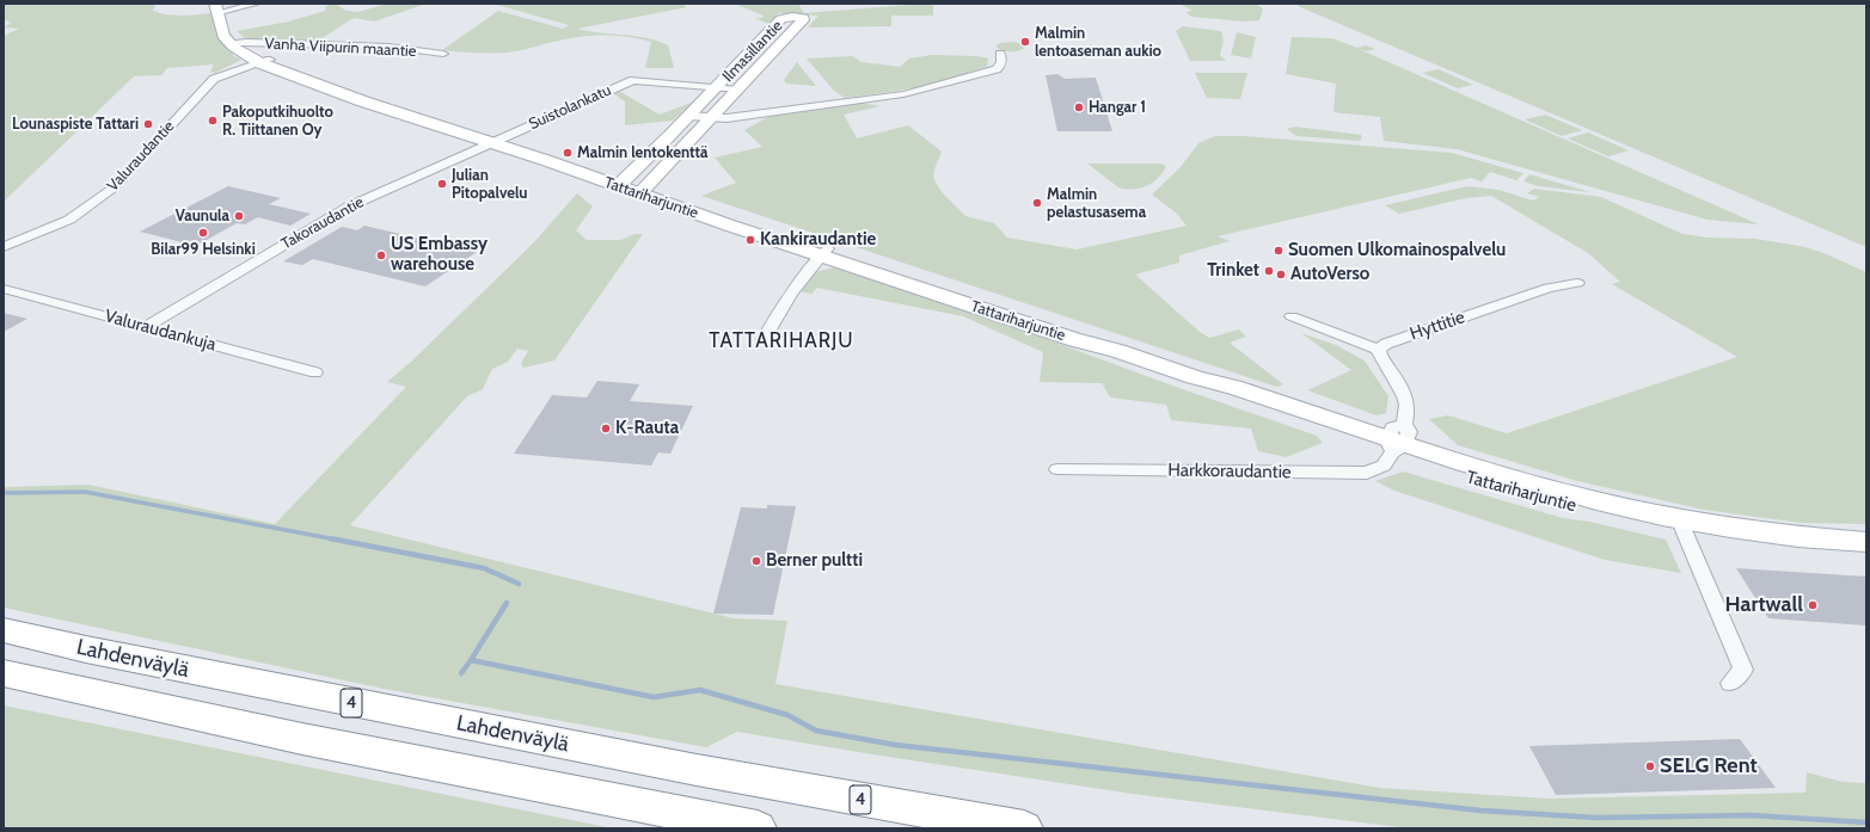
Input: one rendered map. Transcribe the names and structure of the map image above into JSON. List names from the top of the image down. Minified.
{"streets":{"highway":["Lahdenväylä","4"],"main road":["Ilmasillantie","Tattariharjuntie"],"street":["Vanha Viipurin maantie","Suistolankatu","Valuraudantie","Takoraudantie","Hyttitie","Valuraudankuja","Harkkoraudantie"]},"crossings":[["Vanha Viipurin maantie","Tattariharjuntie"],["Ilmasillantie","Suistolankatu"],["Ilmasillantie","Tattariharjuntie"],["Suistolankatu","Tattariharjuntie"],["Suistolankatu","Takoraudantie"],["Valuraudantie","Tattariharjuntie"],["Tattariharjuntie","Takoraudantie"],["Tattariharjuntie","Harkkoraudantie"],["Takoraudantie","Valuraudankuja"]],"districts":["TATTARIHARJU"],"places":["Malmin lentoaseman aukio","Hangar 1","Pakoputkihuolto R. Tiittanen Oy","Lounaspiste Tattari","Malmin lentokenttä","Julian Pitopalvelu","Malmin pelastusasema","Vaunula","Bilar99 Helsinki","Kankiraudantie","Suomen Ulkomainospalvelu","US Embassy warehouse","Trinket","AutoVerso","K-Rauta","Berner pultti","Hartwall","SELG Rent"]}
